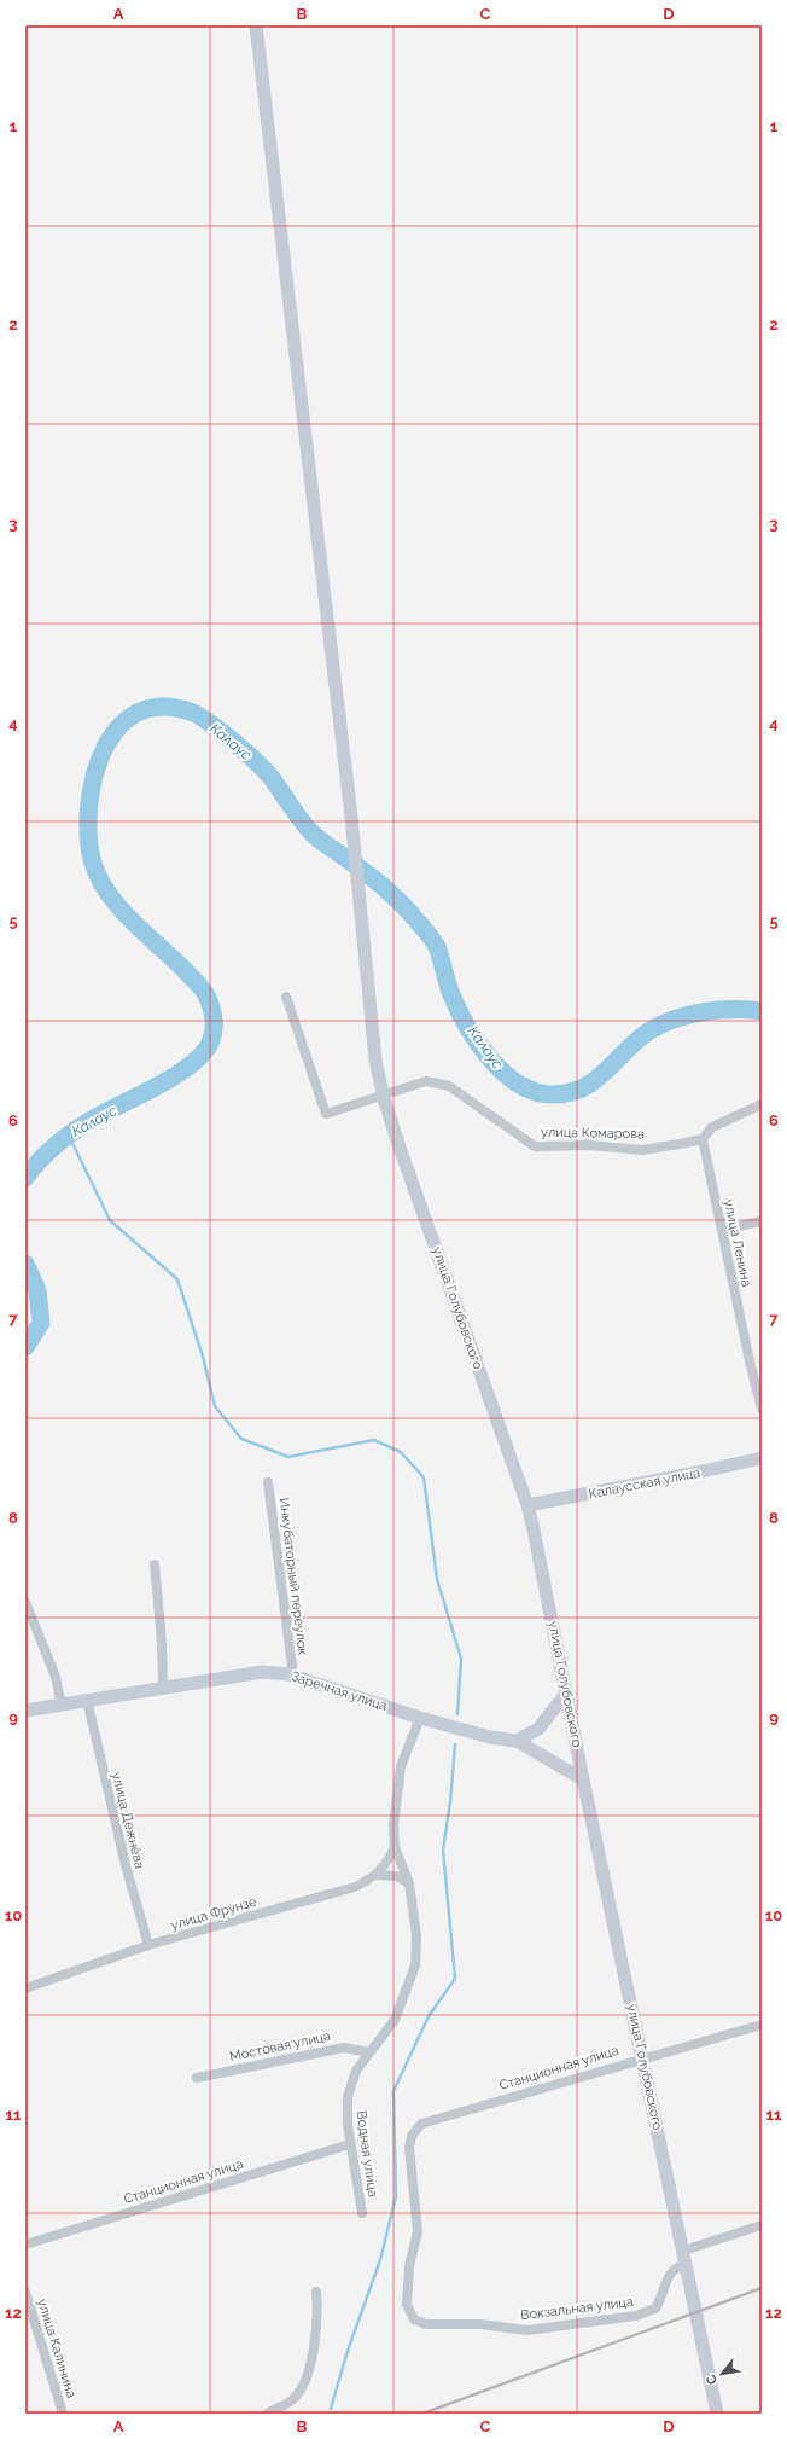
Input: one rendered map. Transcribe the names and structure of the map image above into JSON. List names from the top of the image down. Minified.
{"streets":{"street":["улица Комарова","улица Ленина","улица Голубовского","Калаусская улица","Инкубаторный переулок","Заречная улица","улица Дежнёва","улица Фрунзе","Мостовая улица","Станционная улица","Водная улица","Вокзальная улица","улица Калинина"]},"crossings":[["улица Комарова","улица Ленина"],["улица Комарова","улица Голубовского"],["улица Голубовского","Калаусская улица"],["улица Голубовского","Заречная улица"],["улица Голубовского","Станционная улица"],["улица Голубовского","Вокзальная улица"],["Инкубаторный переулок","Заречная улица"],["Заречная улица","улица Дежнёва"],["Заречная улица","Водная улица"],["улица Дежнёва","улица Фрунзе"],["улица Фрунзе","Водная улица"],["Мостовая улица","Водная улица"],["Станционная улица","Водная улица"],["Станционная улица","Вокзальная улица"]],"water":["Калаус"],"north":"bottom left","grid":{"columns":["A","B","C","D"],"rows":["1","2","3","4","5","6","7","8","9","10","11","12"]}}
